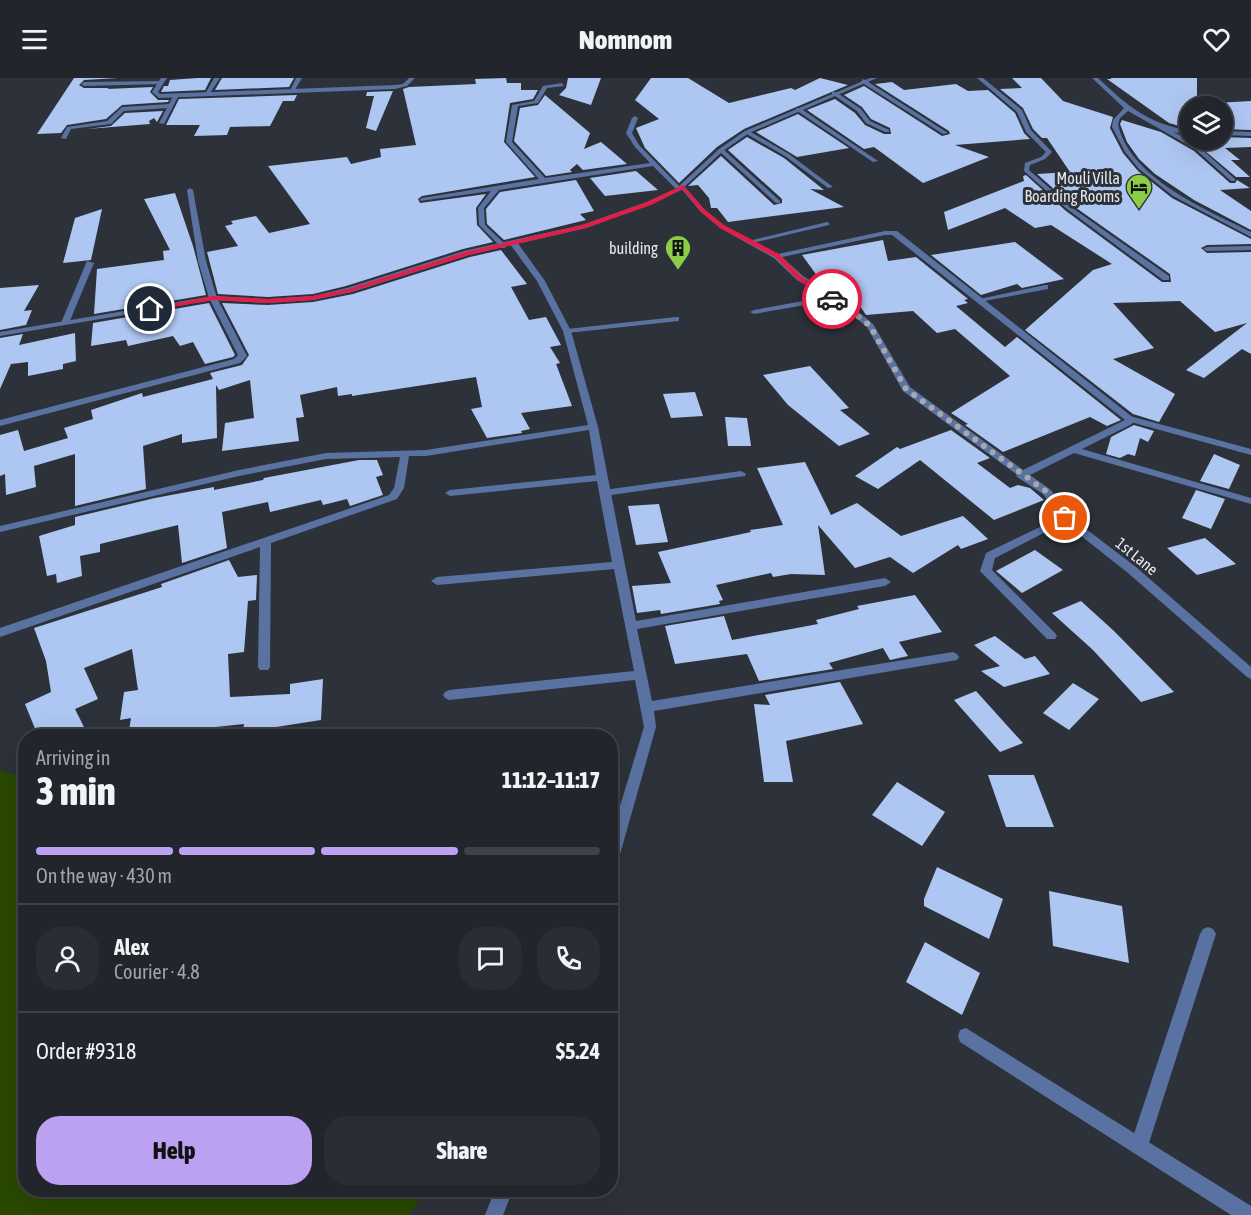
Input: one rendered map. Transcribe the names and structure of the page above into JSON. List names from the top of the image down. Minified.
{"streets":{"street":["1st Lane"]},"places":{"hotel":["Mouli Villa Boarding Rooms"],"building":["building"]},"page":{"header":"Nomnom","heading":["3 min","Arriving in","11:12–11:17"],"panel":["Alex","Courier · 4.8","Order #9318","$5.24"],"bar":"On the way · 430 m","buttons":["Help","Share"]}}
